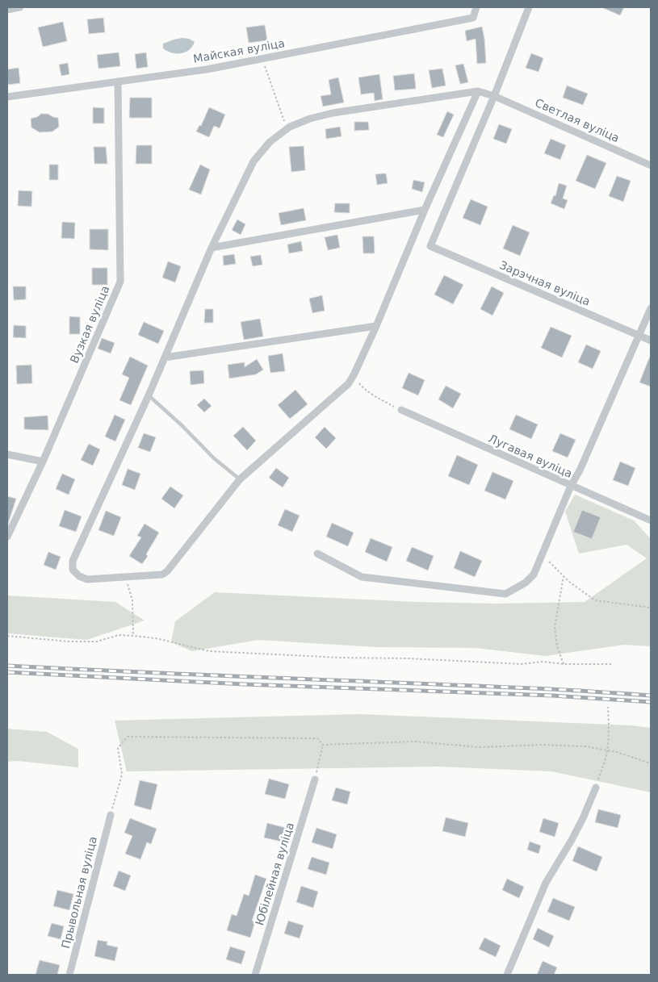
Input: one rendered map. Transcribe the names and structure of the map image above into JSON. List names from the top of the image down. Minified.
{"streets":{"street":["Майская вуліца","Светлая вуліца","Зарэчная вуліца","Вузкая вуліца","Лугавая вуліца","Юбілейная вуліца","Прывольная вуліца"]},"crossings":[["Майская вуліца","Вузкая вуліца"],["Светлая вуліца","Зарэчная вуліца"]]}
